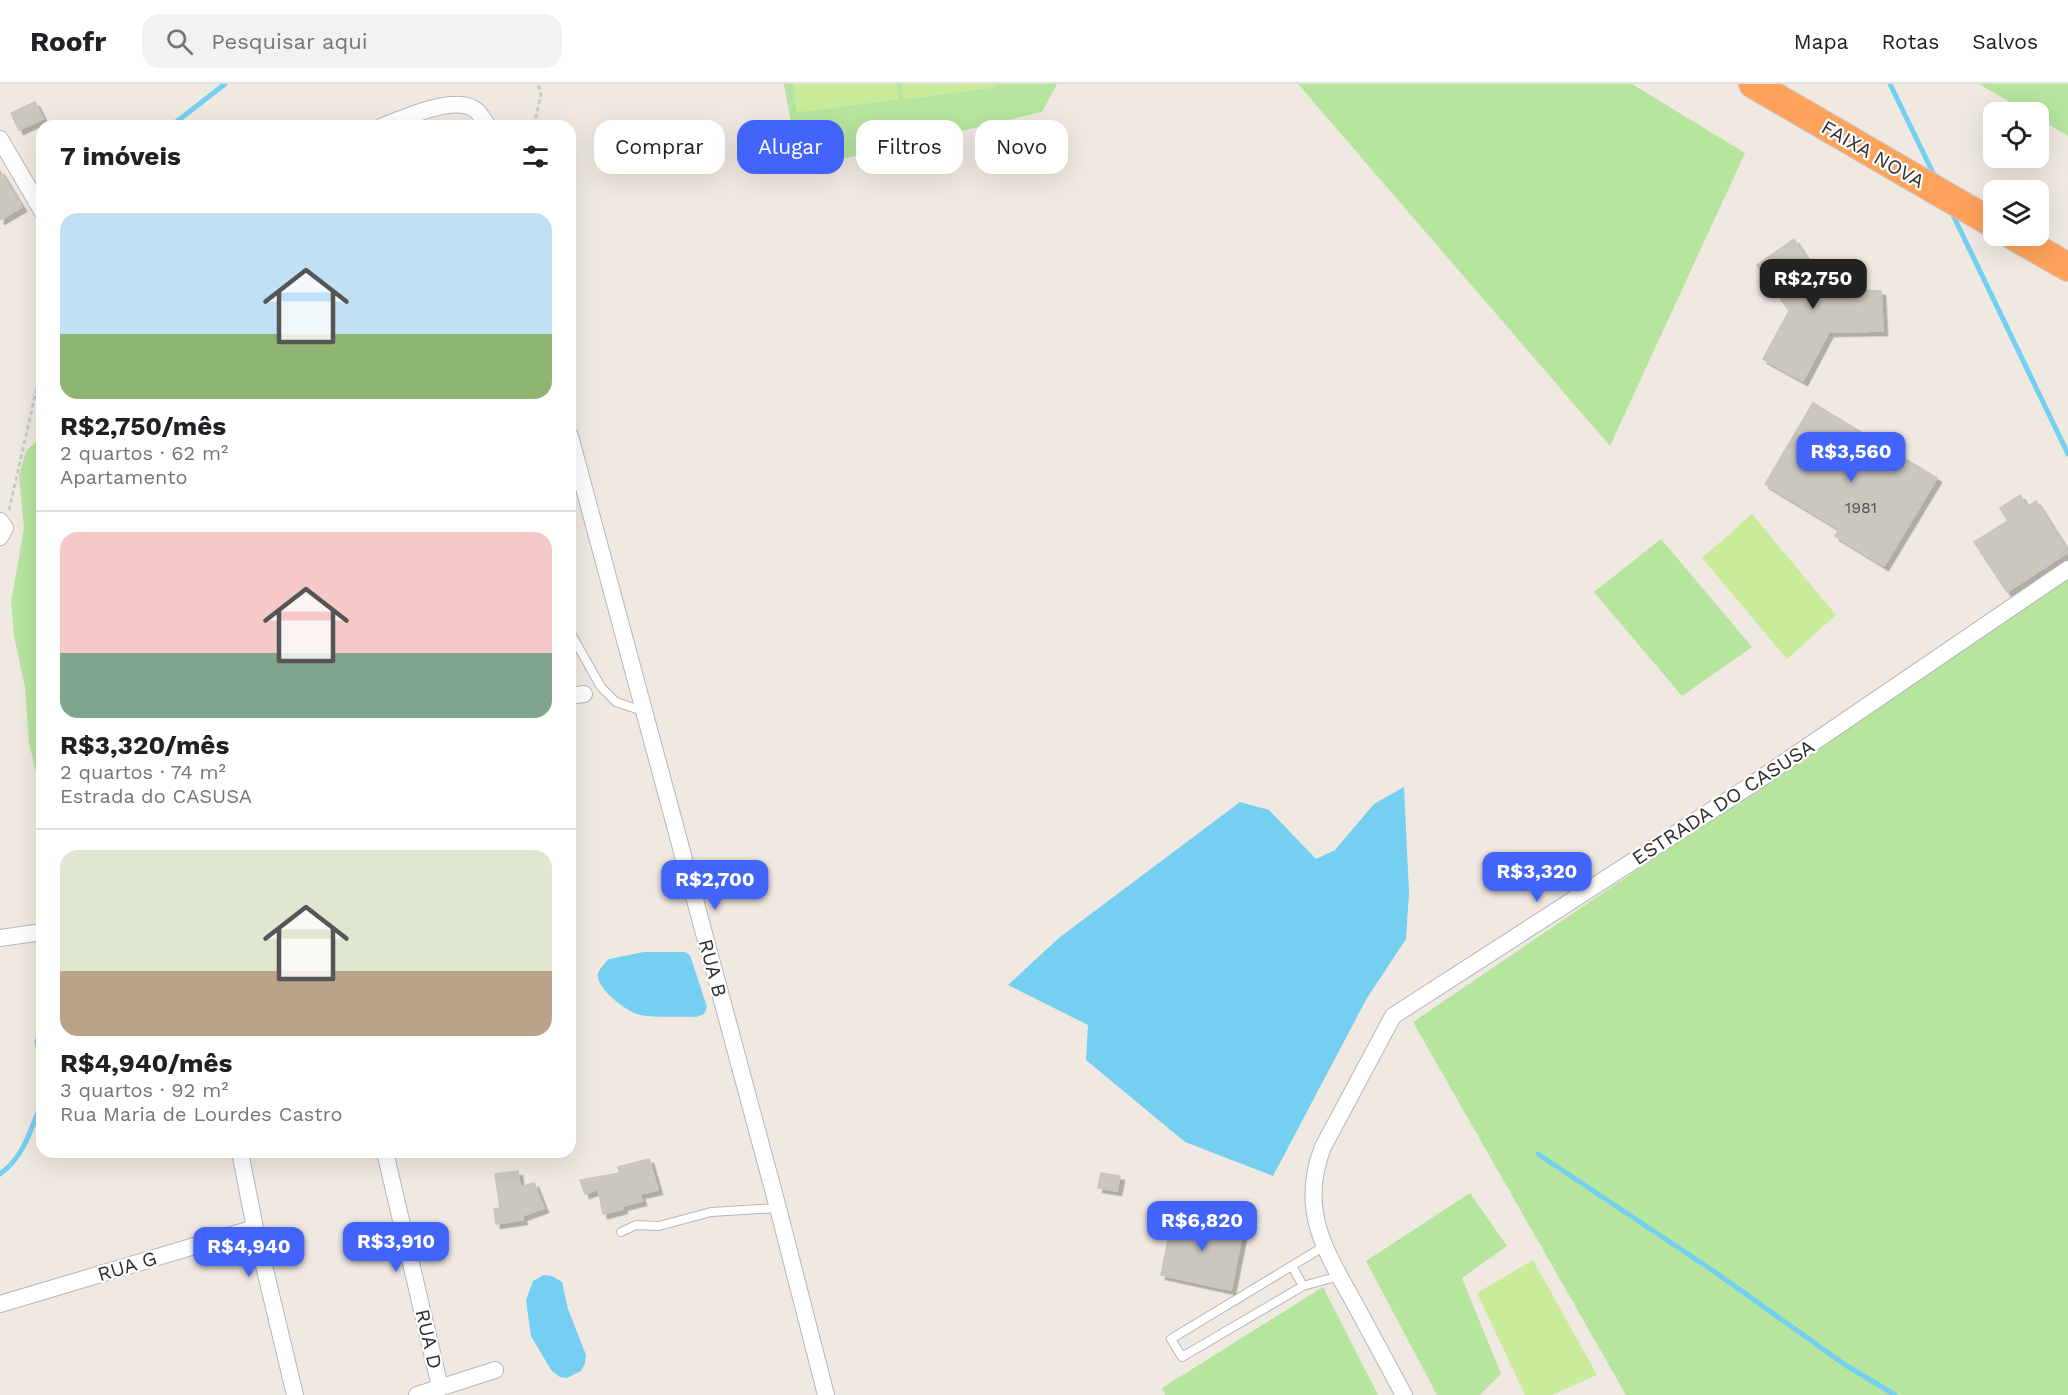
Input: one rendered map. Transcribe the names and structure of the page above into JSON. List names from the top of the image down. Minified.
{"streets":{"highway":["FAIXA NOVA"],"street":["ESTRADA DO CASUSA","RUA B","RUA G","RUA D"]},"house_numbers":["1981"],"page":{"header":"Roofr","search":"Pesquisar aqui","nav":["Mapa","Rotas","Salvos"],"chip":["Comprar","Alugar","Filtros","Novo"],"heading":"7 imóveis","list":[{"name":"R$2,750/mês","note":"2 quartos · 62 m² · Apartamento"},{"name":"R$3,320/mês","note":"2 quartos · 74 m² · Estrada do CASUSA"},{"name":"R$4,940/mês","note":"3 quartos · 92 m² · Rua Maria de Lourdes Castro"}],"price":["R$2,750","R$3,560","R$3,320","R$2,700","R$6,820","R$3,910","R$4,940"]}}
